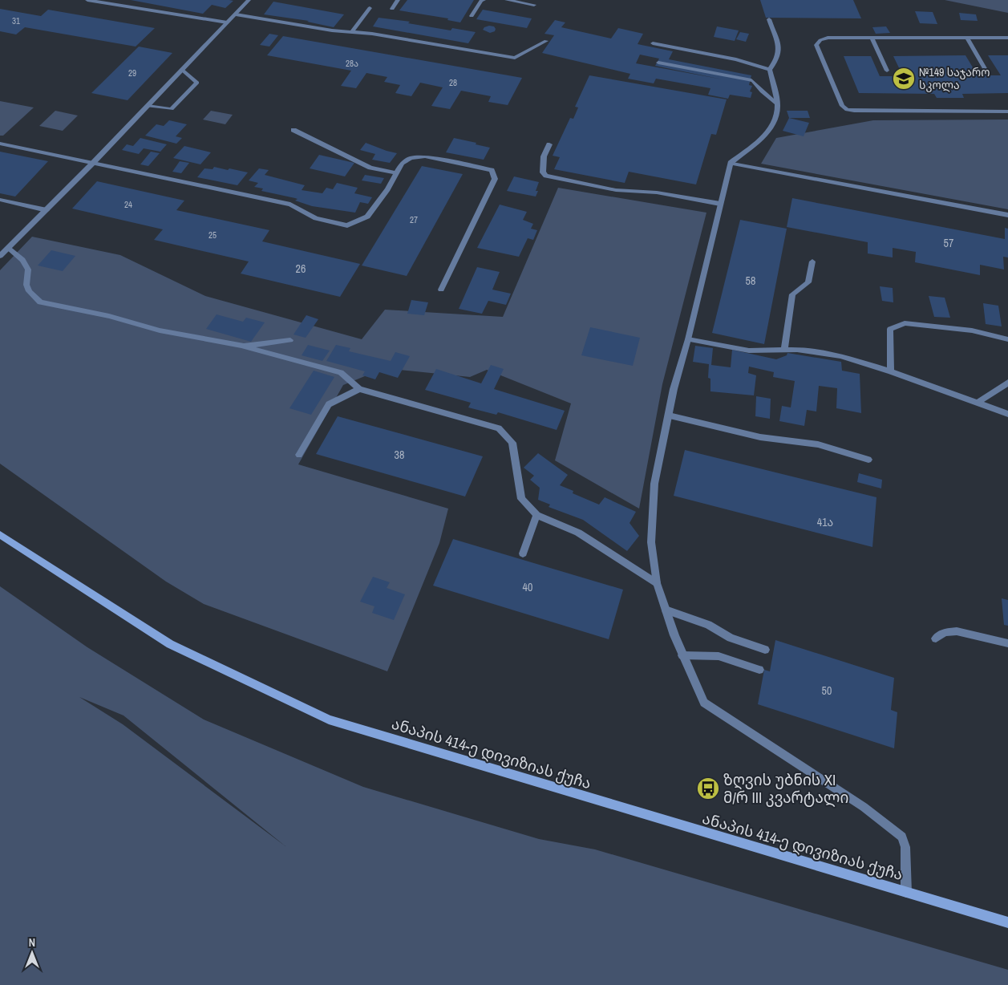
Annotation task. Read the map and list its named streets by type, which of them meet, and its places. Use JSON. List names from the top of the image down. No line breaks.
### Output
{"streets":{"main road":["ანაპის 414-ე დივიზიას ქუჩა"]},"places":{"school or university":["№149 საჯარო სკოლა"],"bus stop":["ზღვის უბნის XI მ/რ III კვარტალი"]},"house_numbers":["31","28ა","29","28","24","27","25","57","26","58","38","41ა","40","50"],"north":"top"}
